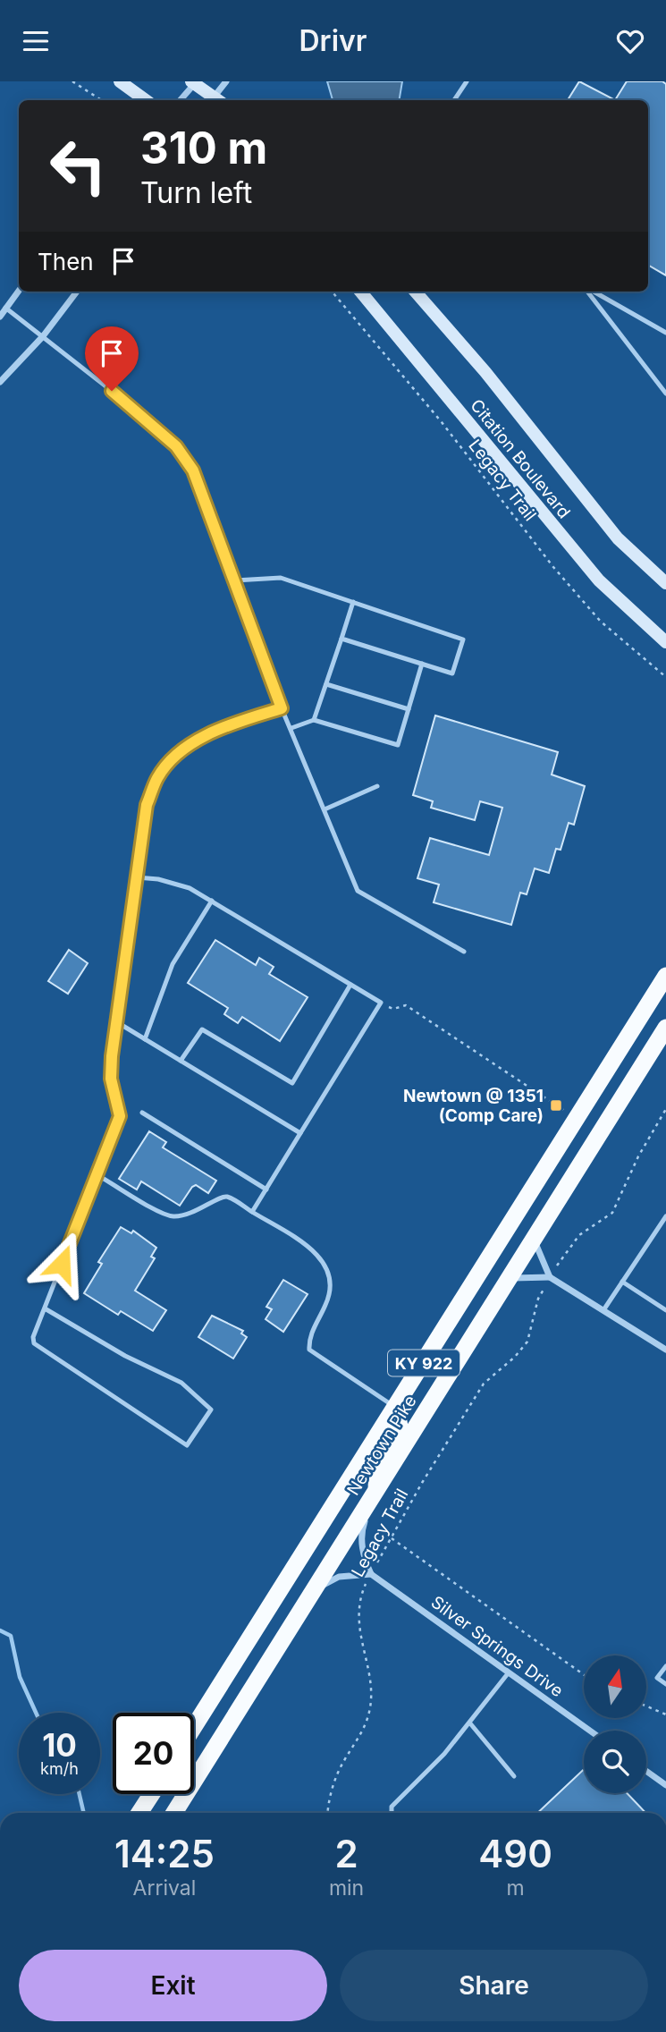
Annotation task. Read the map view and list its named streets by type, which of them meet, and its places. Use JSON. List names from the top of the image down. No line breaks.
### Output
{"streets":{"highway":["KY 922","Newtown Pike"],"main road":["Citation Boulevard"],"street":["Silver Springs Drive"],"path":["Legacy Trail"]},"crossings":[["Legacy Trail","Silver Springs Drive"]],"places":{"transit":["Newtown @ 1351 (Comp Care)"]},"north":"top","page":{"header":"Drivr","turn":["310 m","Turn left"],"then":"Then","speed":"10 km/h","limit":"20","eta":["14:25","Arrival","2","min","490","m"],"buttons":["Exit","Share"]}}
